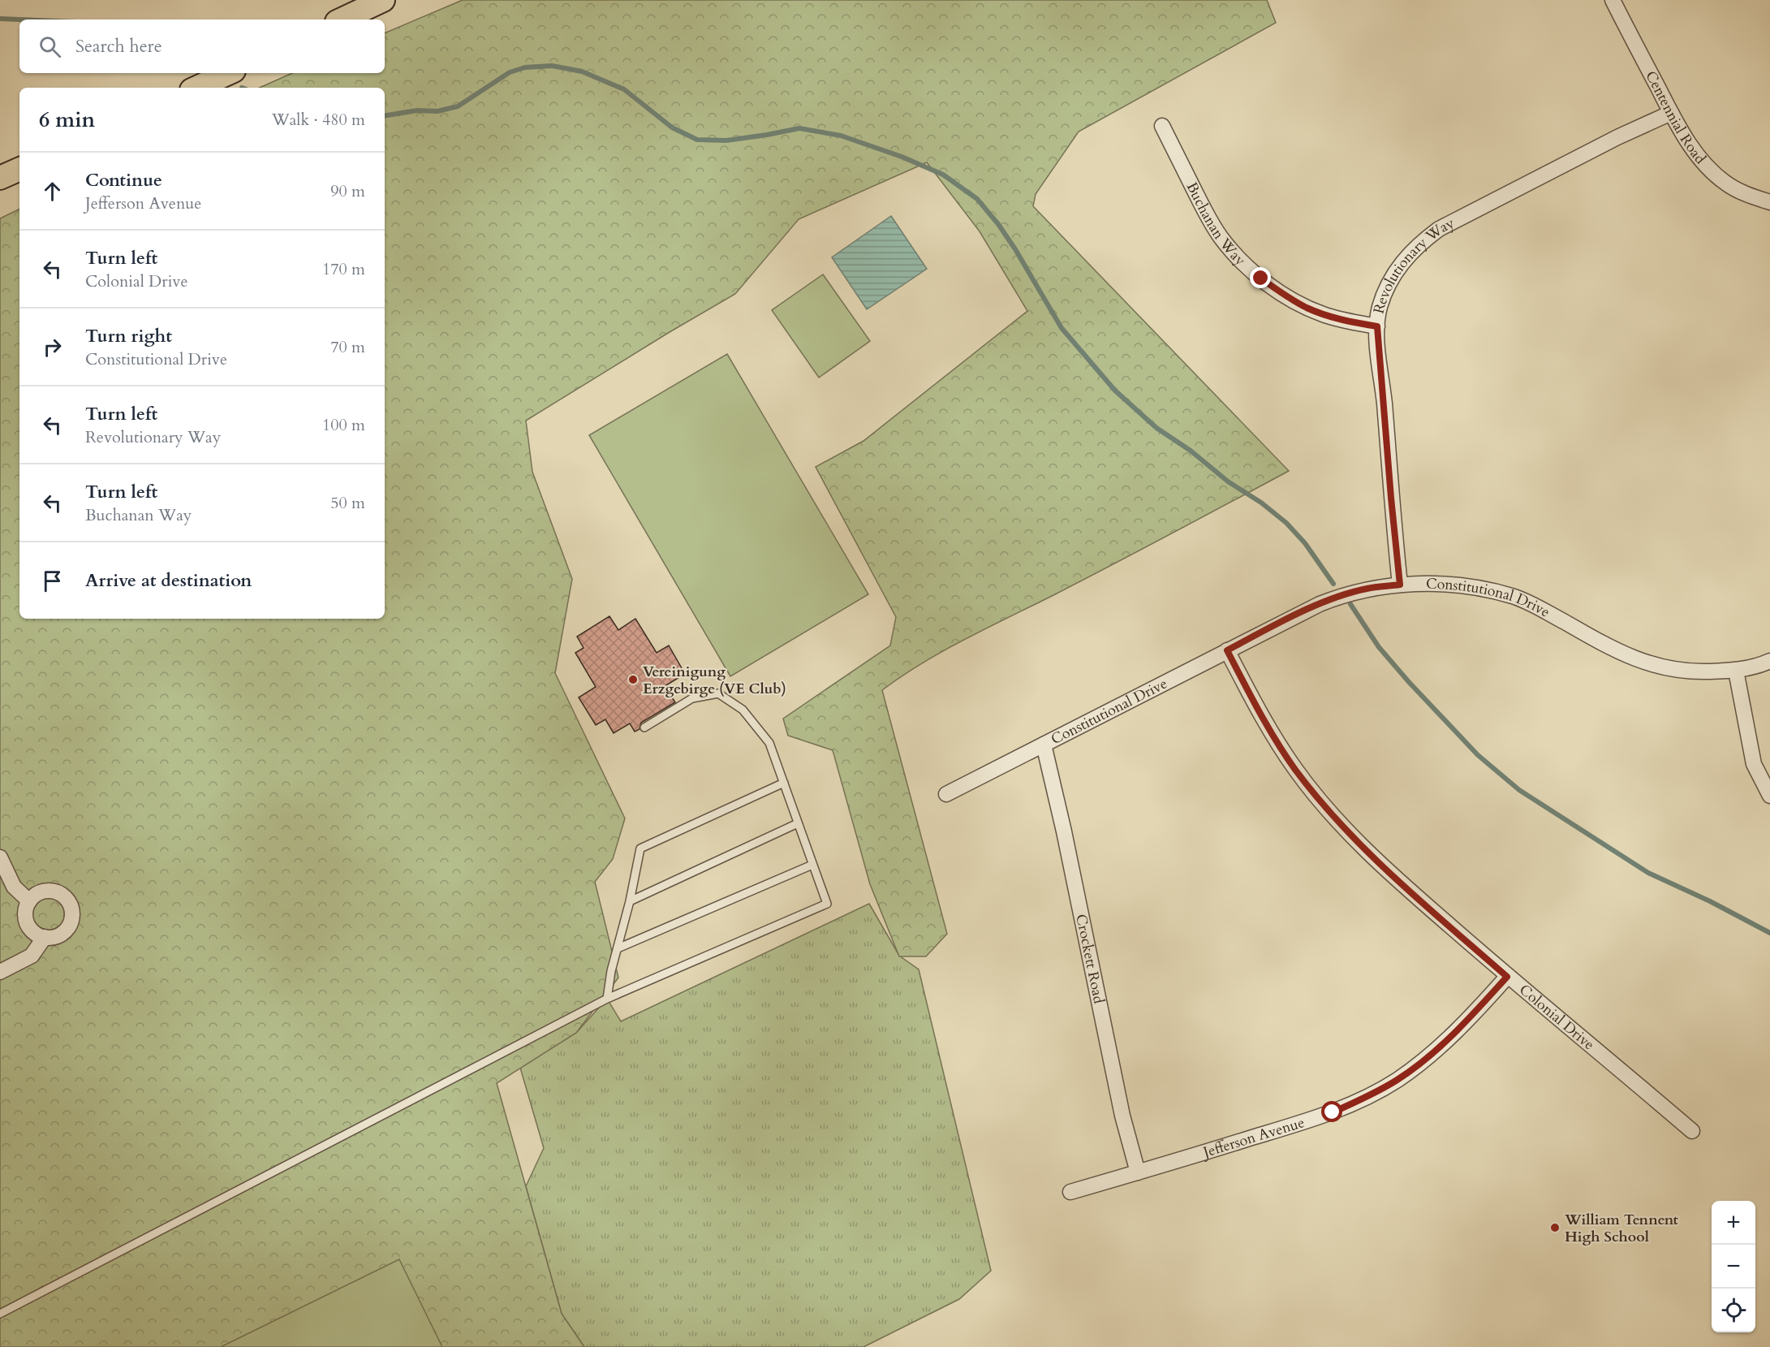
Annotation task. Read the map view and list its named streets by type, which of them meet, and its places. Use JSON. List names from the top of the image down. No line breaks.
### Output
{"streets":{"street":["Centennial Road","Buchanan Way","Revolutionary Way","Constitutional Drive","Crockett Road","Colonial Drive","Jefferson Avenue"]},"crossings":[["Centennial Road","Revolutionary Way"],["Buchanan Way","Revolutionary Way"],["Revolutionary Way","Constitutional Drive"],["Constitutional Drive","Crockett Road"],["Constitutional Drive","Colonial Drive"],["Crockett Road","Jefferson Avenue"],["Colonial Drive","Jefferson Avenue"]],"places":["Vereinigung Erzgebirge (VE Club)","William Tennent High School"],"page":{"search":"Search here","heading":["6 min","Walk · 480 m"],"list":[["Continue","Jefferson Avenue","90 m"],["Turn left","Colonial Drive","170 m"],["Turn right","Constitutional Drive","70 m"],["Turn left","Revolutionary Way","100 m"],["Turn left","Buchanan Way","50 m"],"Arrive at destination"],"map_buttons":["+","−"]}}
